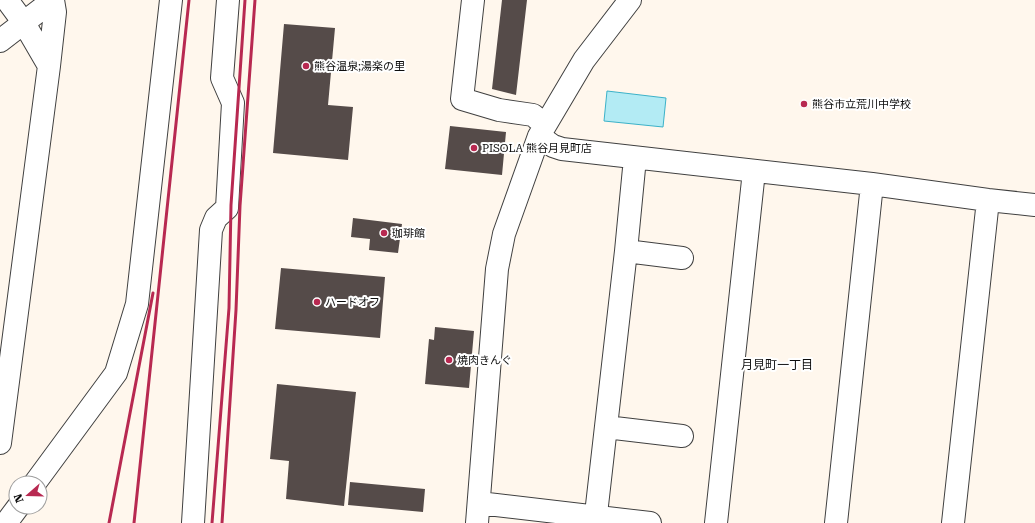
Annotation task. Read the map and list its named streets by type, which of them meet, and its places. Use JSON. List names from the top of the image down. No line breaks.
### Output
{"districts":["月見町一丁目"],"places":["熊谷温泉;湯楽の里","熊谷市立荒川中学校","PISOLA 熊谷月見町店","珈琲館","ハードオフ","焼肉きんぐ"],"north":"left"}
